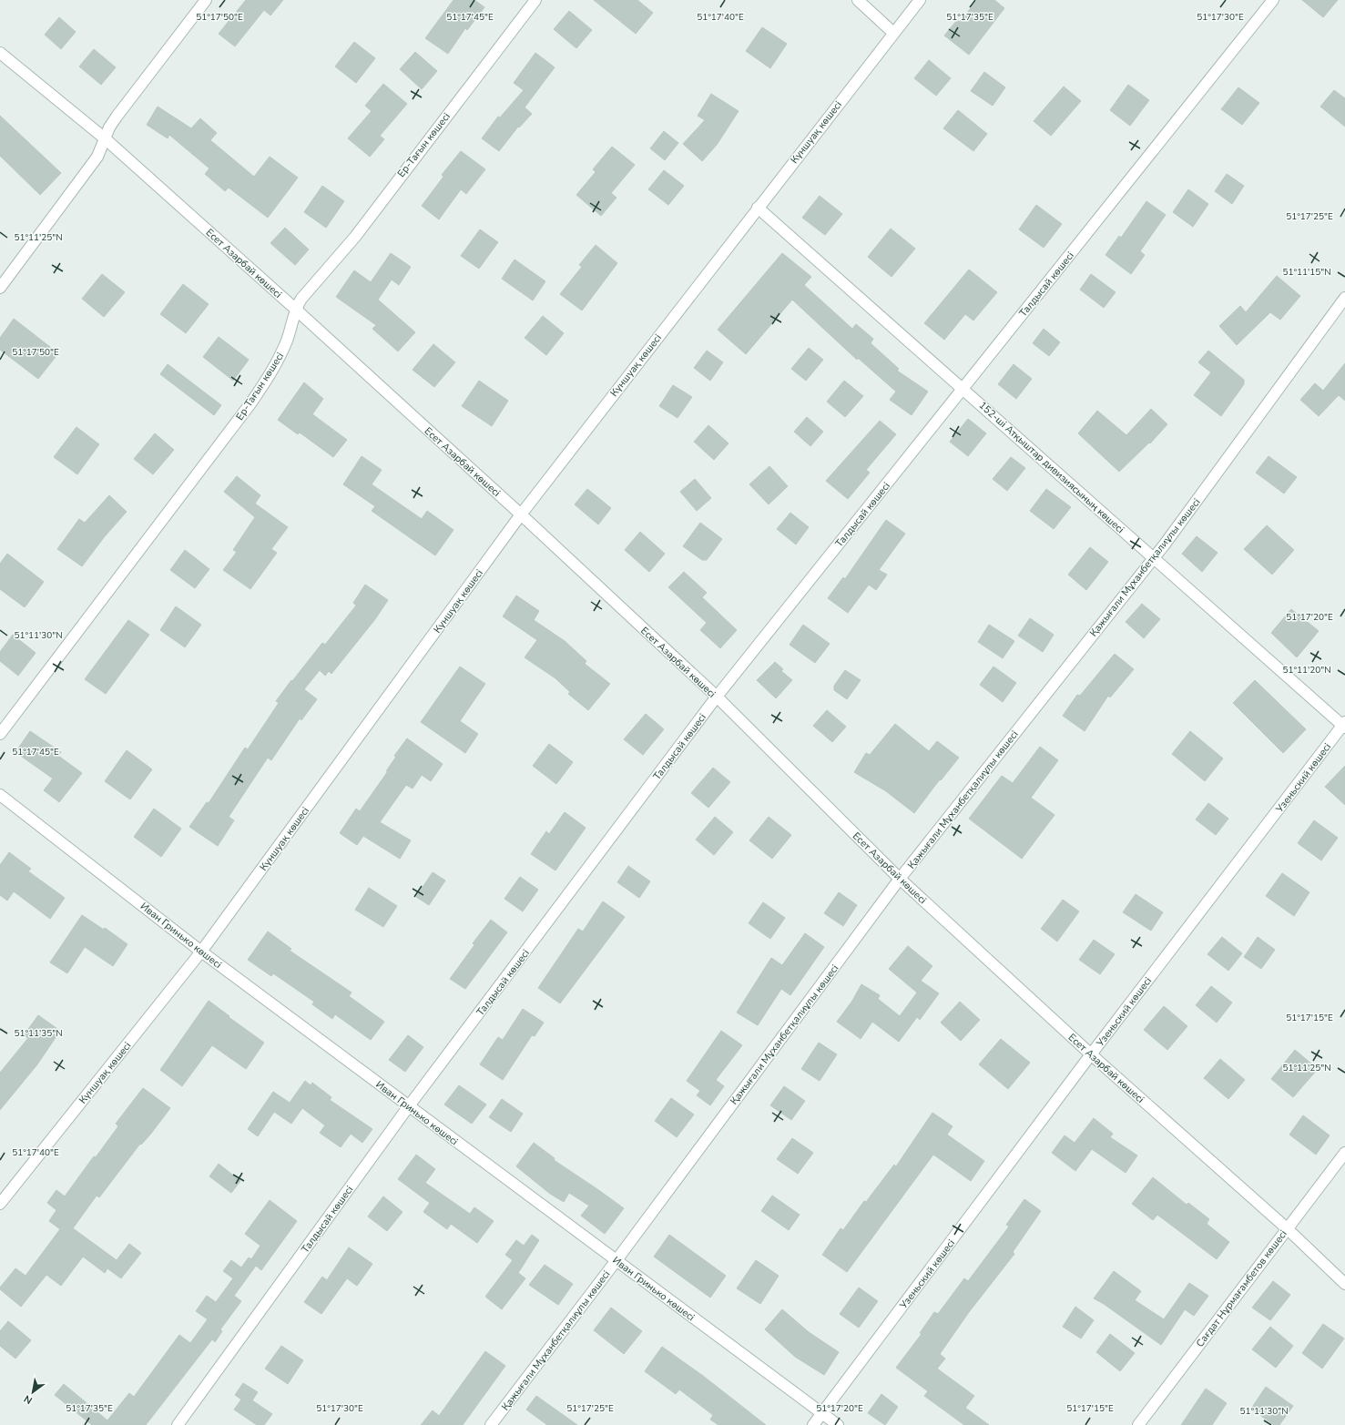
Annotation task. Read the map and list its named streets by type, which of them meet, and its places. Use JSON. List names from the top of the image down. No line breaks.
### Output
{"streets":{"street":["Күншуақ көшесі","Ер-Тағын көшесі","Есет Азарбай көшесі","Талдысай көшесі","152-ші Атқыштар дивизиясының көшесі","Қажығали Мұханбетқалиұлы көшесі","Узеньский көшесі","Иван Гринько көшесі","Сағдат Нұрмағамбетов көшесі"]},"crossings":[["Күншуақ көшесі","Есет Азарбай көшесі"],["Күншуақ көшесі","152-ші Атқыштар дивизиясының көшесі"],["Күншуақ көшесі","Иван Гринько көшесі"],["Ер-Тағын көшесі","Есет Азарбай көшесі"],["Есет Азарбай көшесі","Талдысай көшесі"],["Есет Азарбай көшесі","Қажығали Мұханбетқалиұлы көшесі"],["Есет Азарбай көшесі","Узеньский көшесі"],["Есет Азарбай көшесі","Сағдат Нұрмағамбетов көшесі"],["Талдысай көшесі","152-ші Атқыштар дивизиясының көшесі"],["Талдысай көшесі","Иван Гринько көшесі"],["152-ші Атқыштар дивизиясының көшесі","Қажығали Мұханбетқалиұлы көшесі"],["152-ші Атқыштар дивизиясының көшесі","Узеньский көшесі"],["Қажығали Мұханбетқалиұлы көшесі","Иван Гринько көшесі"],["Узеньский көшесі","Иван Гринько көшесі"]],"north":"bottom left","coordinates":["51°17'50\"E","51°17'45\"E","51°17'40\"E","51°17'35\"E","51°17'30\"E","51°17'25\"E","51°11'25\"N","51°11'15\"N","51°17'20\"E","51°11'30\"N","51°11'20\"N","51°17'15\"E","51°11'35\"N"]}
